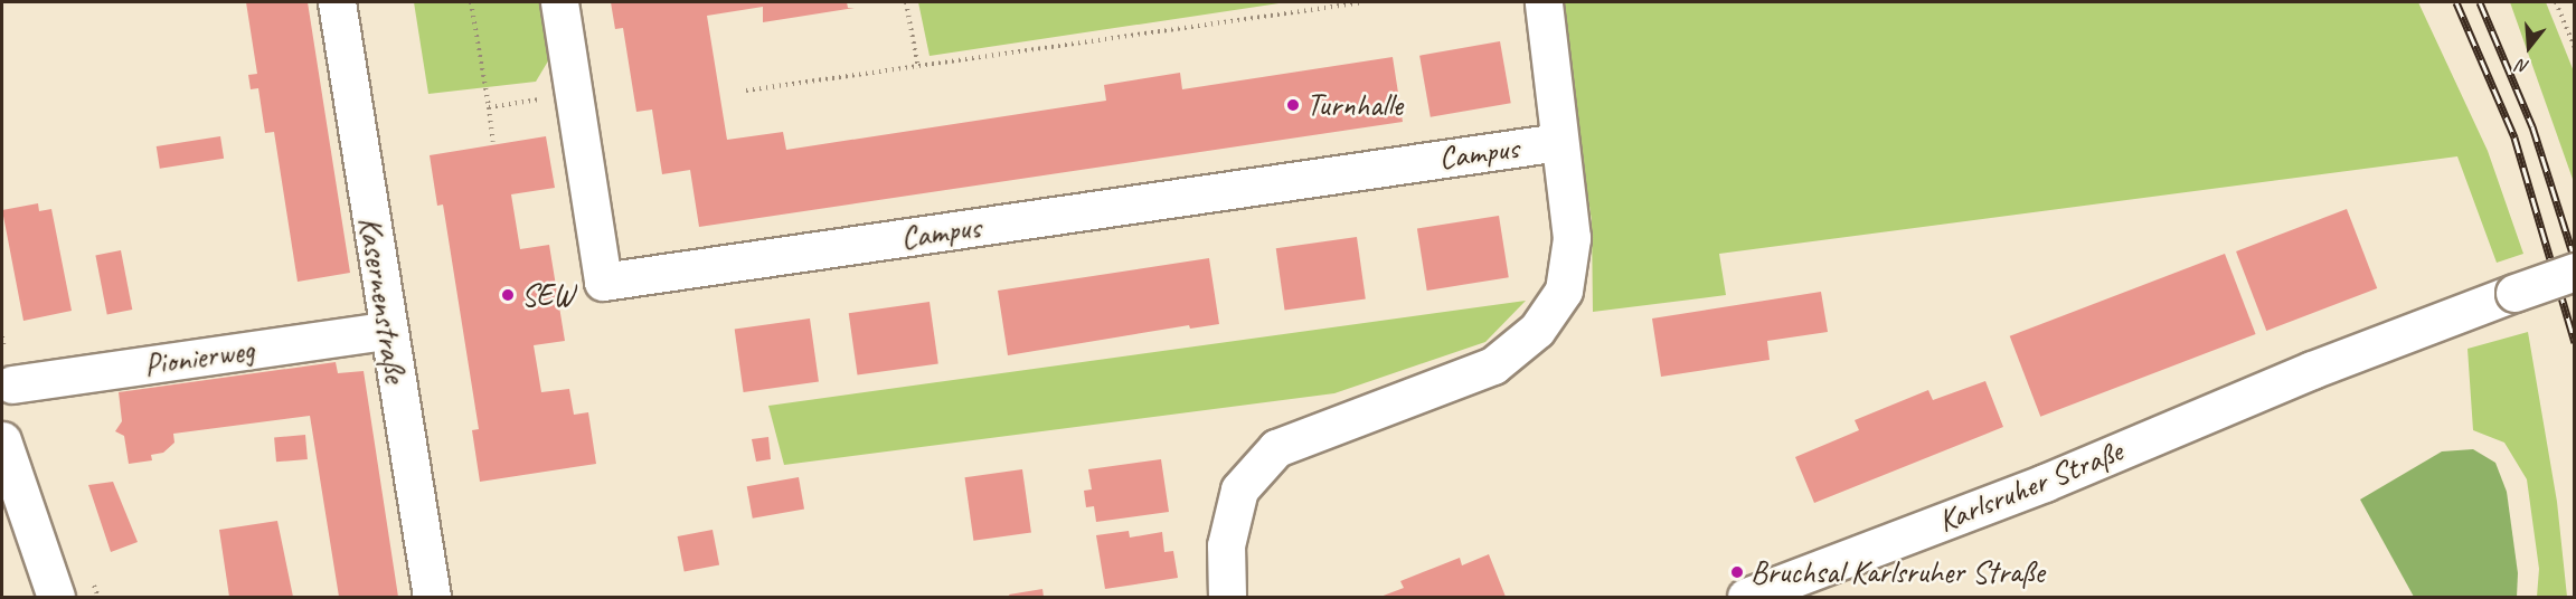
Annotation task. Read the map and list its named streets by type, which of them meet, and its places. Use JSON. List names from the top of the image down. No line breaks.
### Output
{"streets":{"street":["Campus","Kasernenstraße","Pionierweg","Karlsruher Straße"]},"crossings":[["Kasernenstraße","Pionierweg"]],"places":["Turnhalle","SEW","Bruchsal Karlsruher Straße"],"north":"bottom"}
